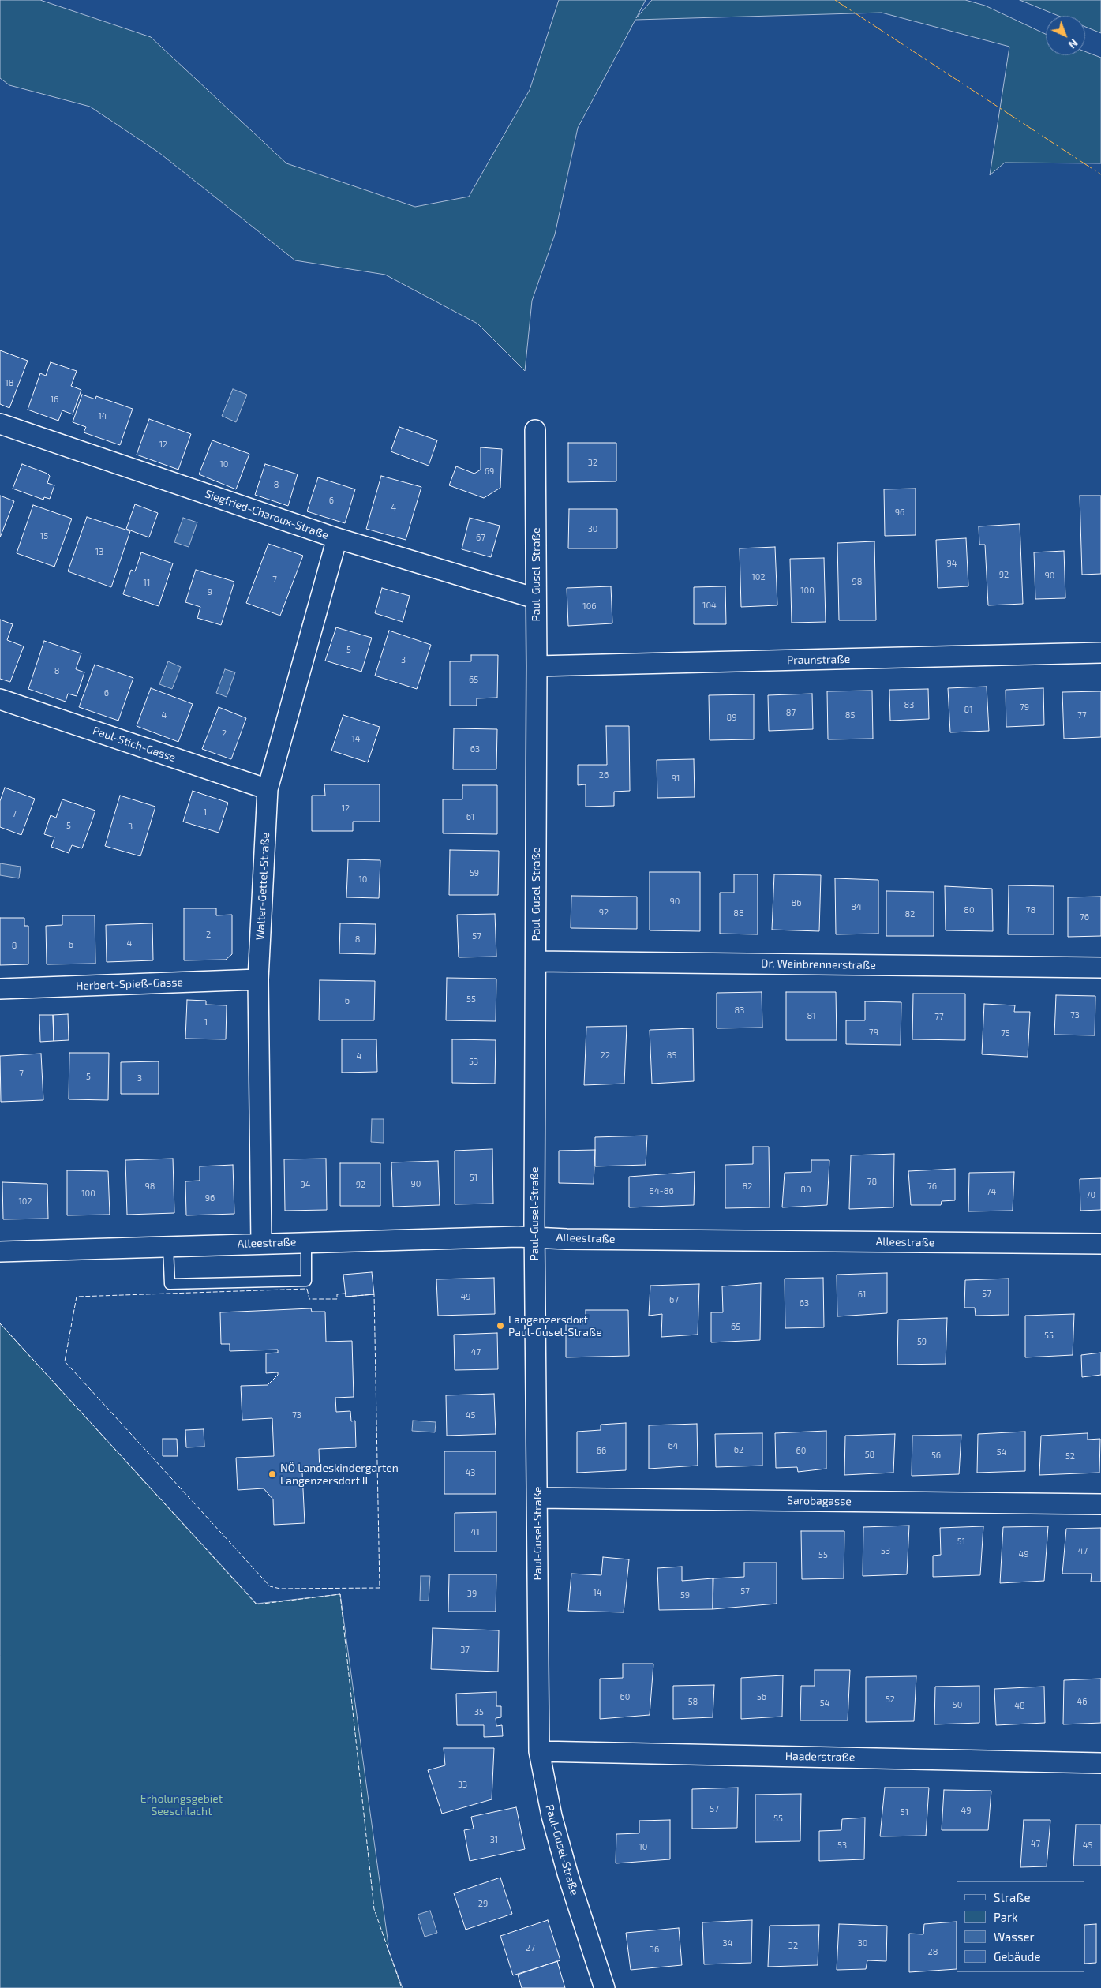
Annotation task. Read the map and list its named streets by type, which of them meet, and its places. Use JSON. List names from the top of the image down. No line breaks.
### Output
{"streets":{"street":["Siegfried-Charoux-Straße","Paul-Gusel-Straße","Praunstraße","Paul-Stich-Gasse","Walter-Gettel-Straße","Dr. Weinbrennerstraße","Herbert-Spieß-Gasse","Alleestraße","Sarobagasse","Haaderstraße"]},"crossings":[["Siegfried-Charoux-Straße","Paul-Gusel-Straße"],["Siegfried-Charoux-Straße","Walter-Gettel-Straße"],["Paul-Gusel-Straße","Praunstraße"],["Paul-Gusel-Straße","Dr. Weinbrennerstraße"],["Paul-Gusel-Straße","Alleestraße"],["Paul-Gusel-Straße","Sarobagasse"],["Paul-Gusel-Straße","Haaderstraße"],["Paul-Stich-Gasse","Walter-Gettel-Straße"],["Walter-Gettel-Straße","Herbert-Spieß-Gasse"],["Walter-Gettel-Straße","Alleestraße"]],"parks":["Erholungsgebiet Seeschlacht"],"places":["Langenzersdorf Paul-Gusel-Straße","NÖ Landeskindergarten Langenzersdorf II"],"house_numbers":["18","16","14","12","32","10","69","8","6","4","96","30","15","67","13","94","92","90","102","7","98","11","100","9","104","106","5","3","8","65","6","83","79","81","87","4","85","77","89","2","14","63","26","91","12","1","7","61","5","3","59","10","90","86","84","80","78","92","88","82","76","2","57","8","4","6","8","55","6","83","73","81","77","1","79","75","22","85","4","53","7","5","3","51","78","90","94","92","98","82","76","80","84-86","74","100","70","96","102","57","61","49","67","63","65","55","59","47","73","45","64","62","66","60","54","58","56","52","43","41","51","53","47","49","55","57","14","39","59","37","60","56","52","58","46","54","50","48","35","33","57","49","51","55","31","47","53","45","10","29","34","30","32","27","36","28"],"legend":["Straße","Park","Wasser","Gebäude"],"north":"bottom right"}
